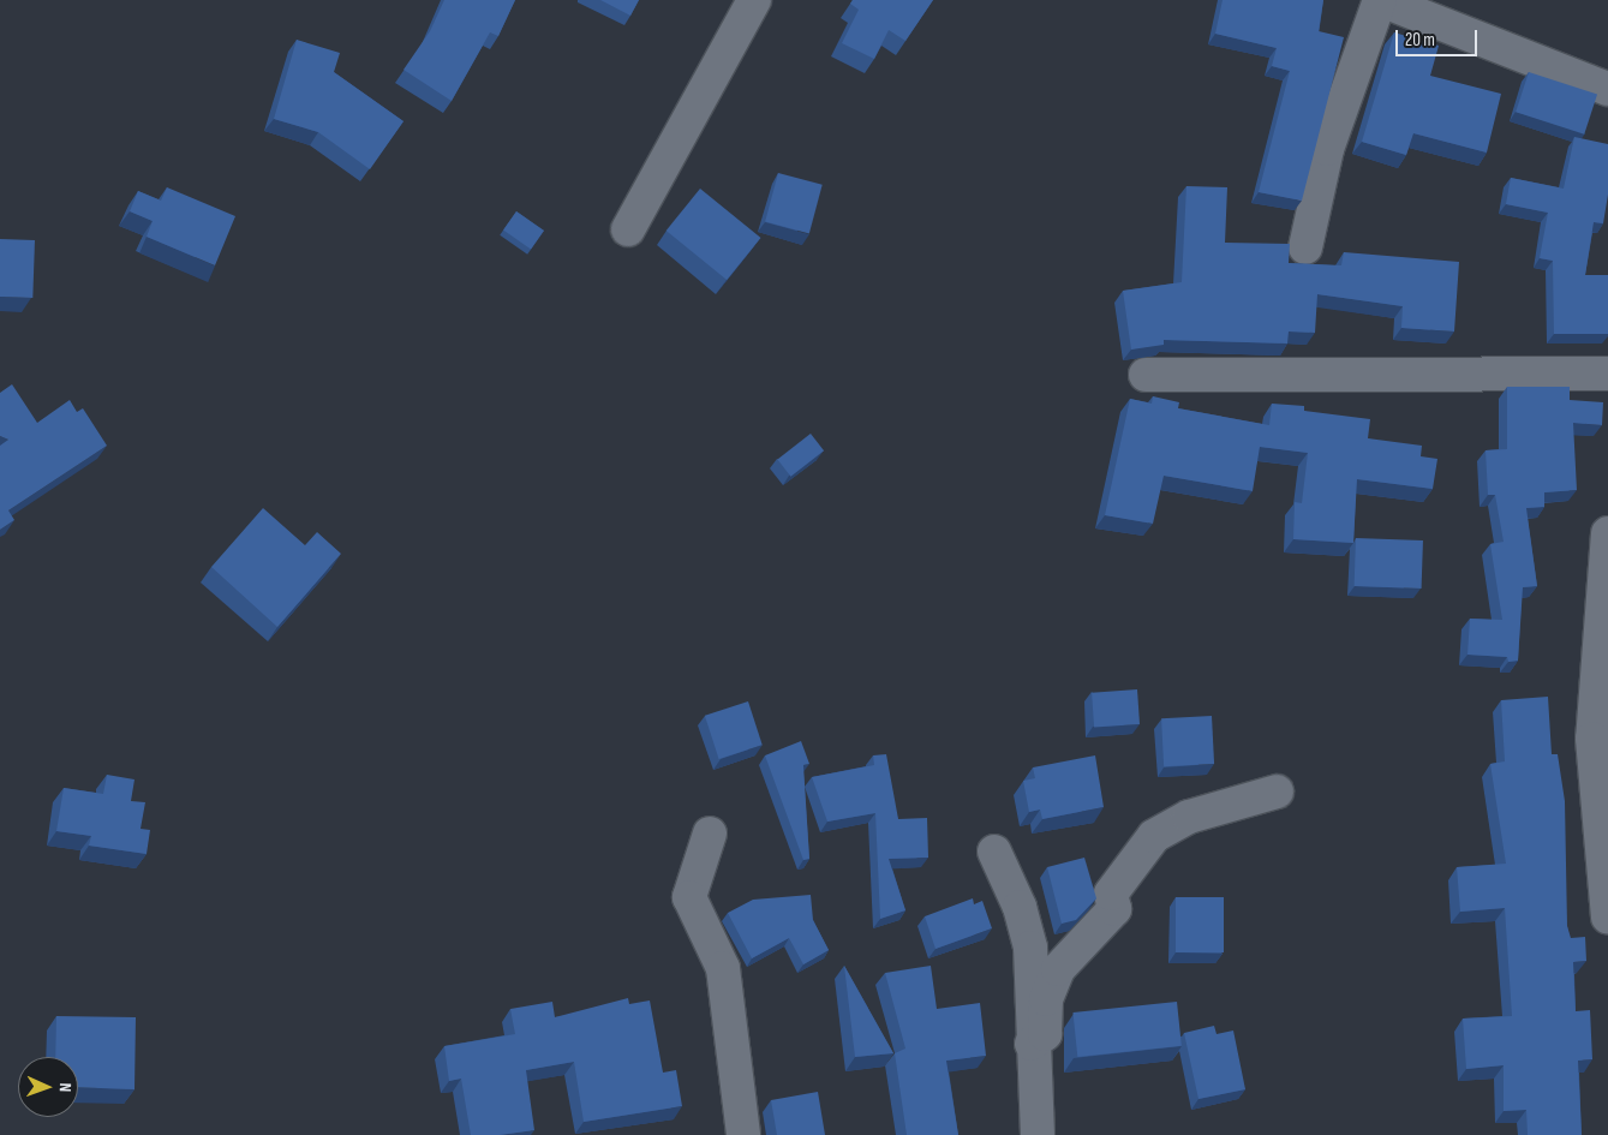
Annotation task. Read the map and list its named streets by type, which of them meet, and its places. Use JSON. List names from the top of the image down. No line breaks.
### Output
{"scale_bar":"20 m","north":"right"}
